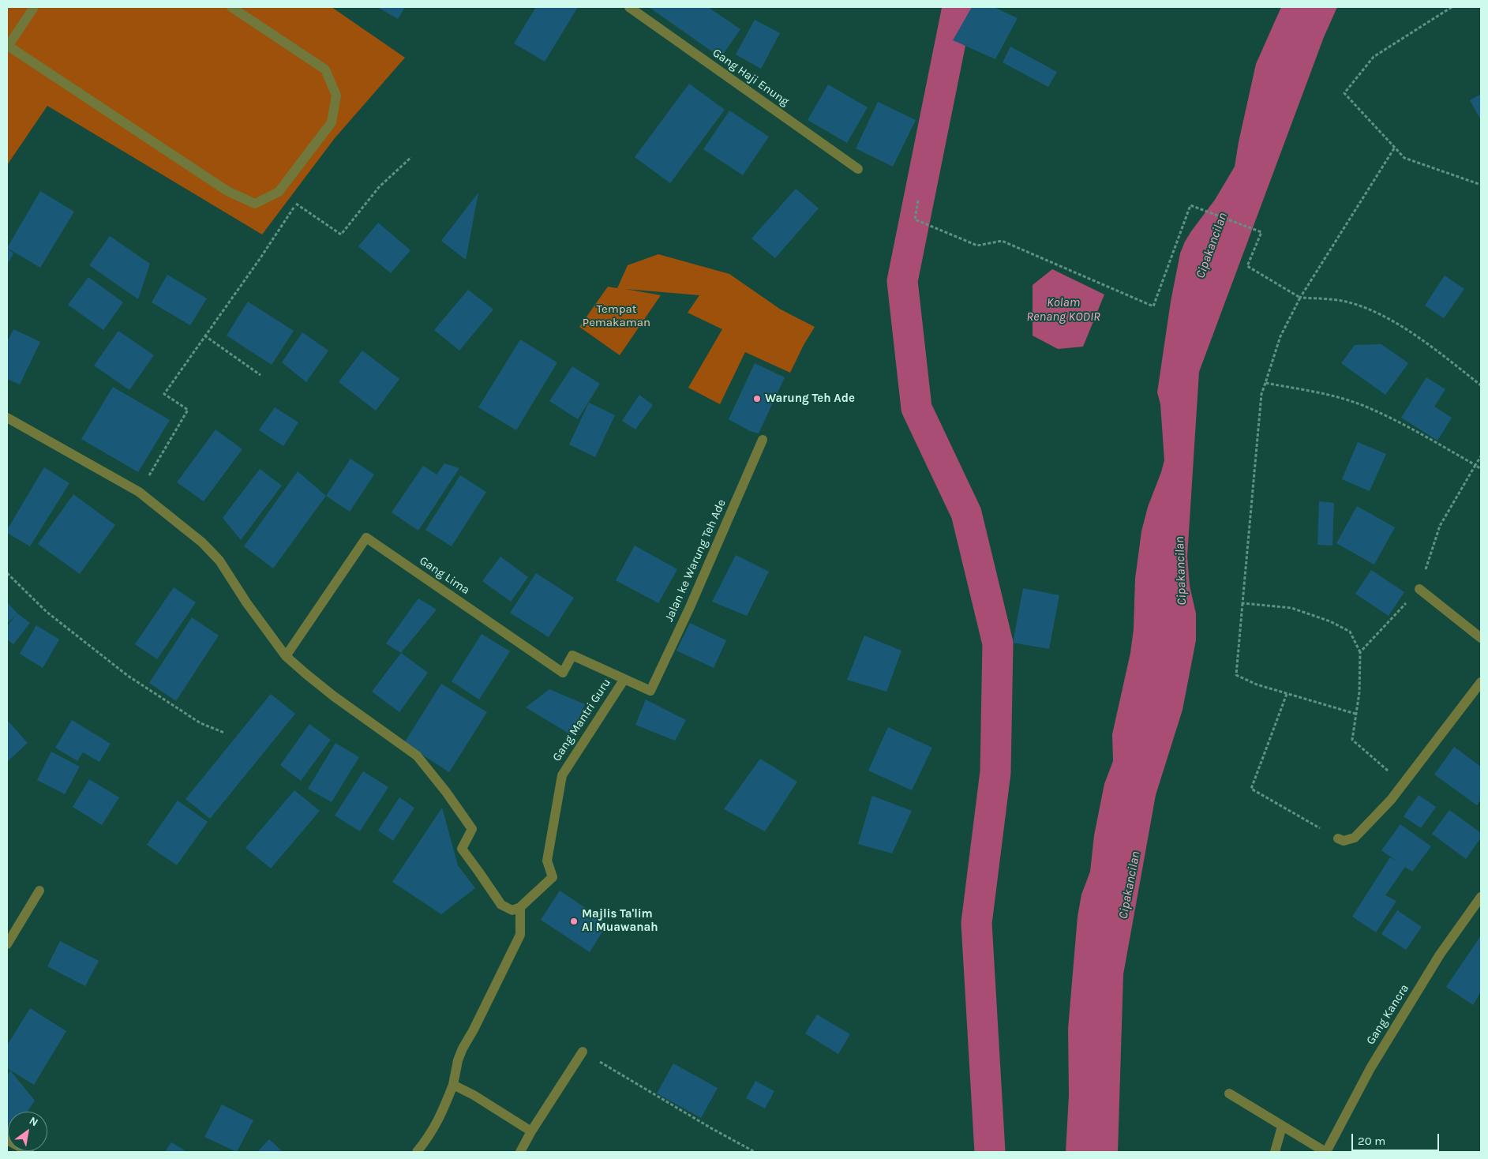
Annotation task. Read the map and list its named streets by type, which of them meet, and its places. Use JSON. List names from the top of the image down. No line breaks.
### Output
{"streets":{"street":["Gang Haji Enung","Jalan ke Warung Teh Ade","Gang Lima","Gang Mantri Guru","Gang Kancra"]},"crossings":[["Jalan ke Warung Teh Ade","Gang Mantri Guru"],["Gang Lima","Gang Mantri Guru"]],"water":["Cipakancilan","Kolam Renang KODIR"],"parks":["Tempat Pemakaman"],"places":["Warung Teh Ade","Majlis Ta'lim Al Muawanah"],"scale_bar":"20 m","north":"top right"}
